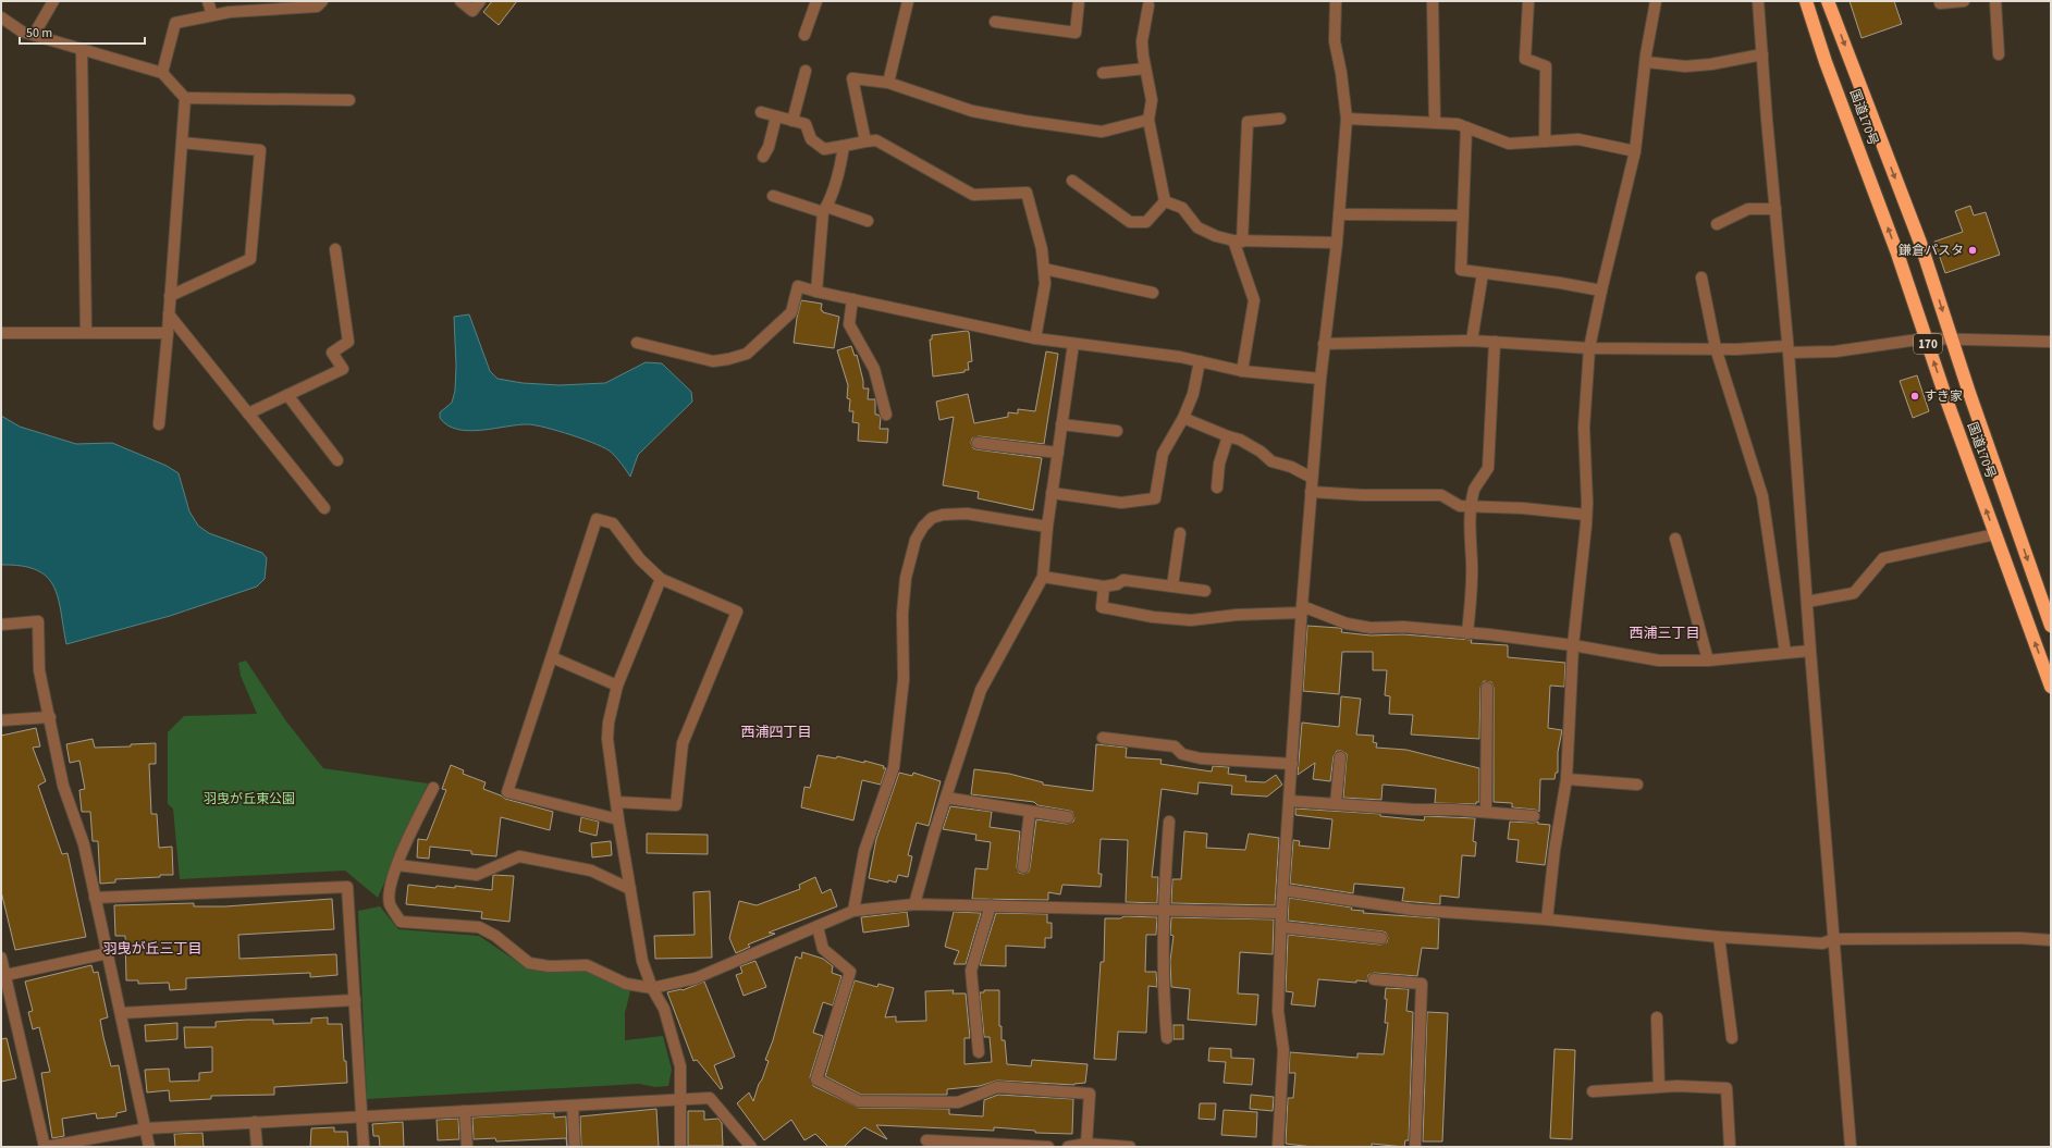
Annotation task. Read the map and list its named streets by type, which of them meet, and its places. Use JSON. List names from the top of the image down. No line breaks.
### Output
{"streets":{"highway":["国道170号","170"]},"districts":["西浦三丁目","西浦四丁目","羽曳が丘三丁目"],"parks":["羽曳が丘東公園"],"places":["鎌倉パスタ","すき家"],"scale_bar":"50 m"}
